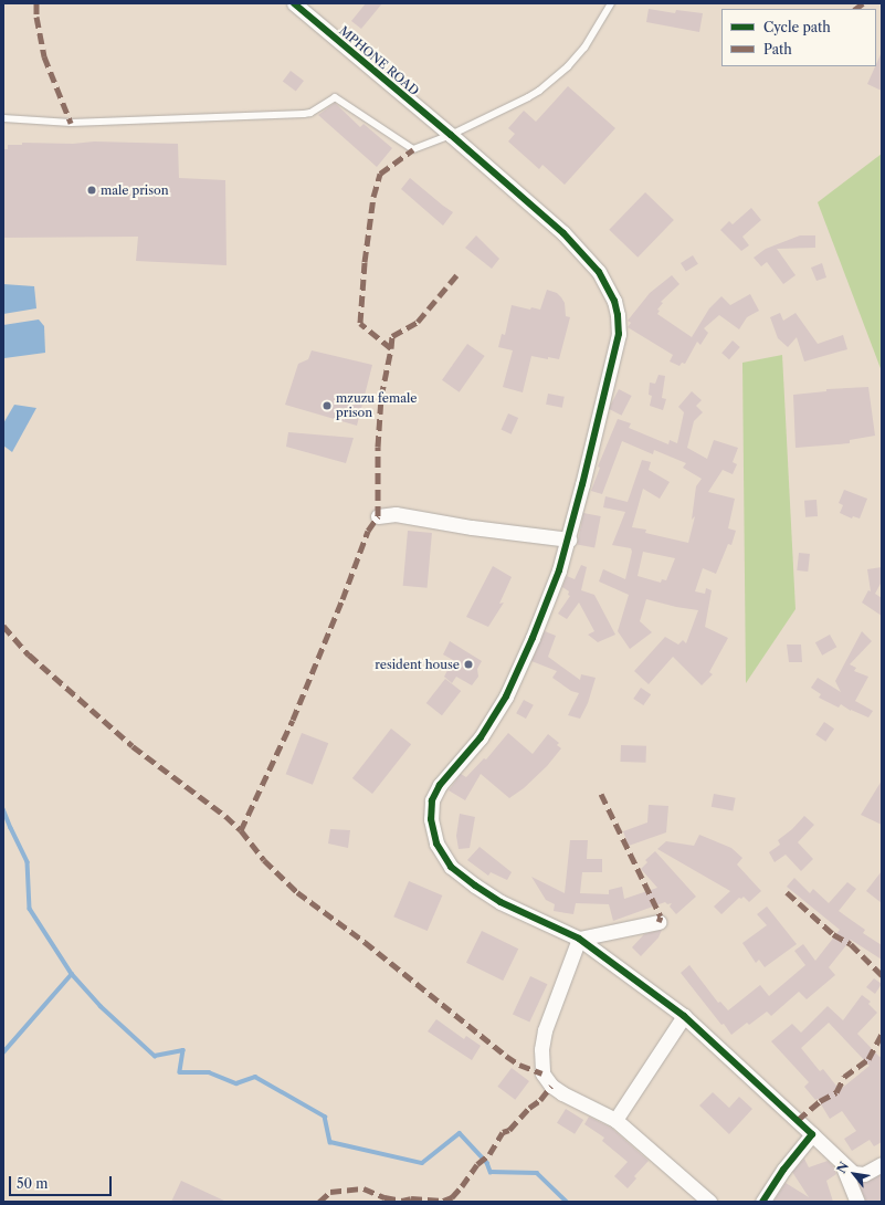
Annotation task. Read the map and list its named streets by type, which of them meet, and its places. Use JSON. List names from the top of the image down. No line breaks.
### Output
{"streets":{"street":["MPHONE ROAD"]},"places":["male prison","mzuzu female prison","resident house"],"legend":["Cycle path","Path"],"scale_bar":"50 m","north":"top left"}
